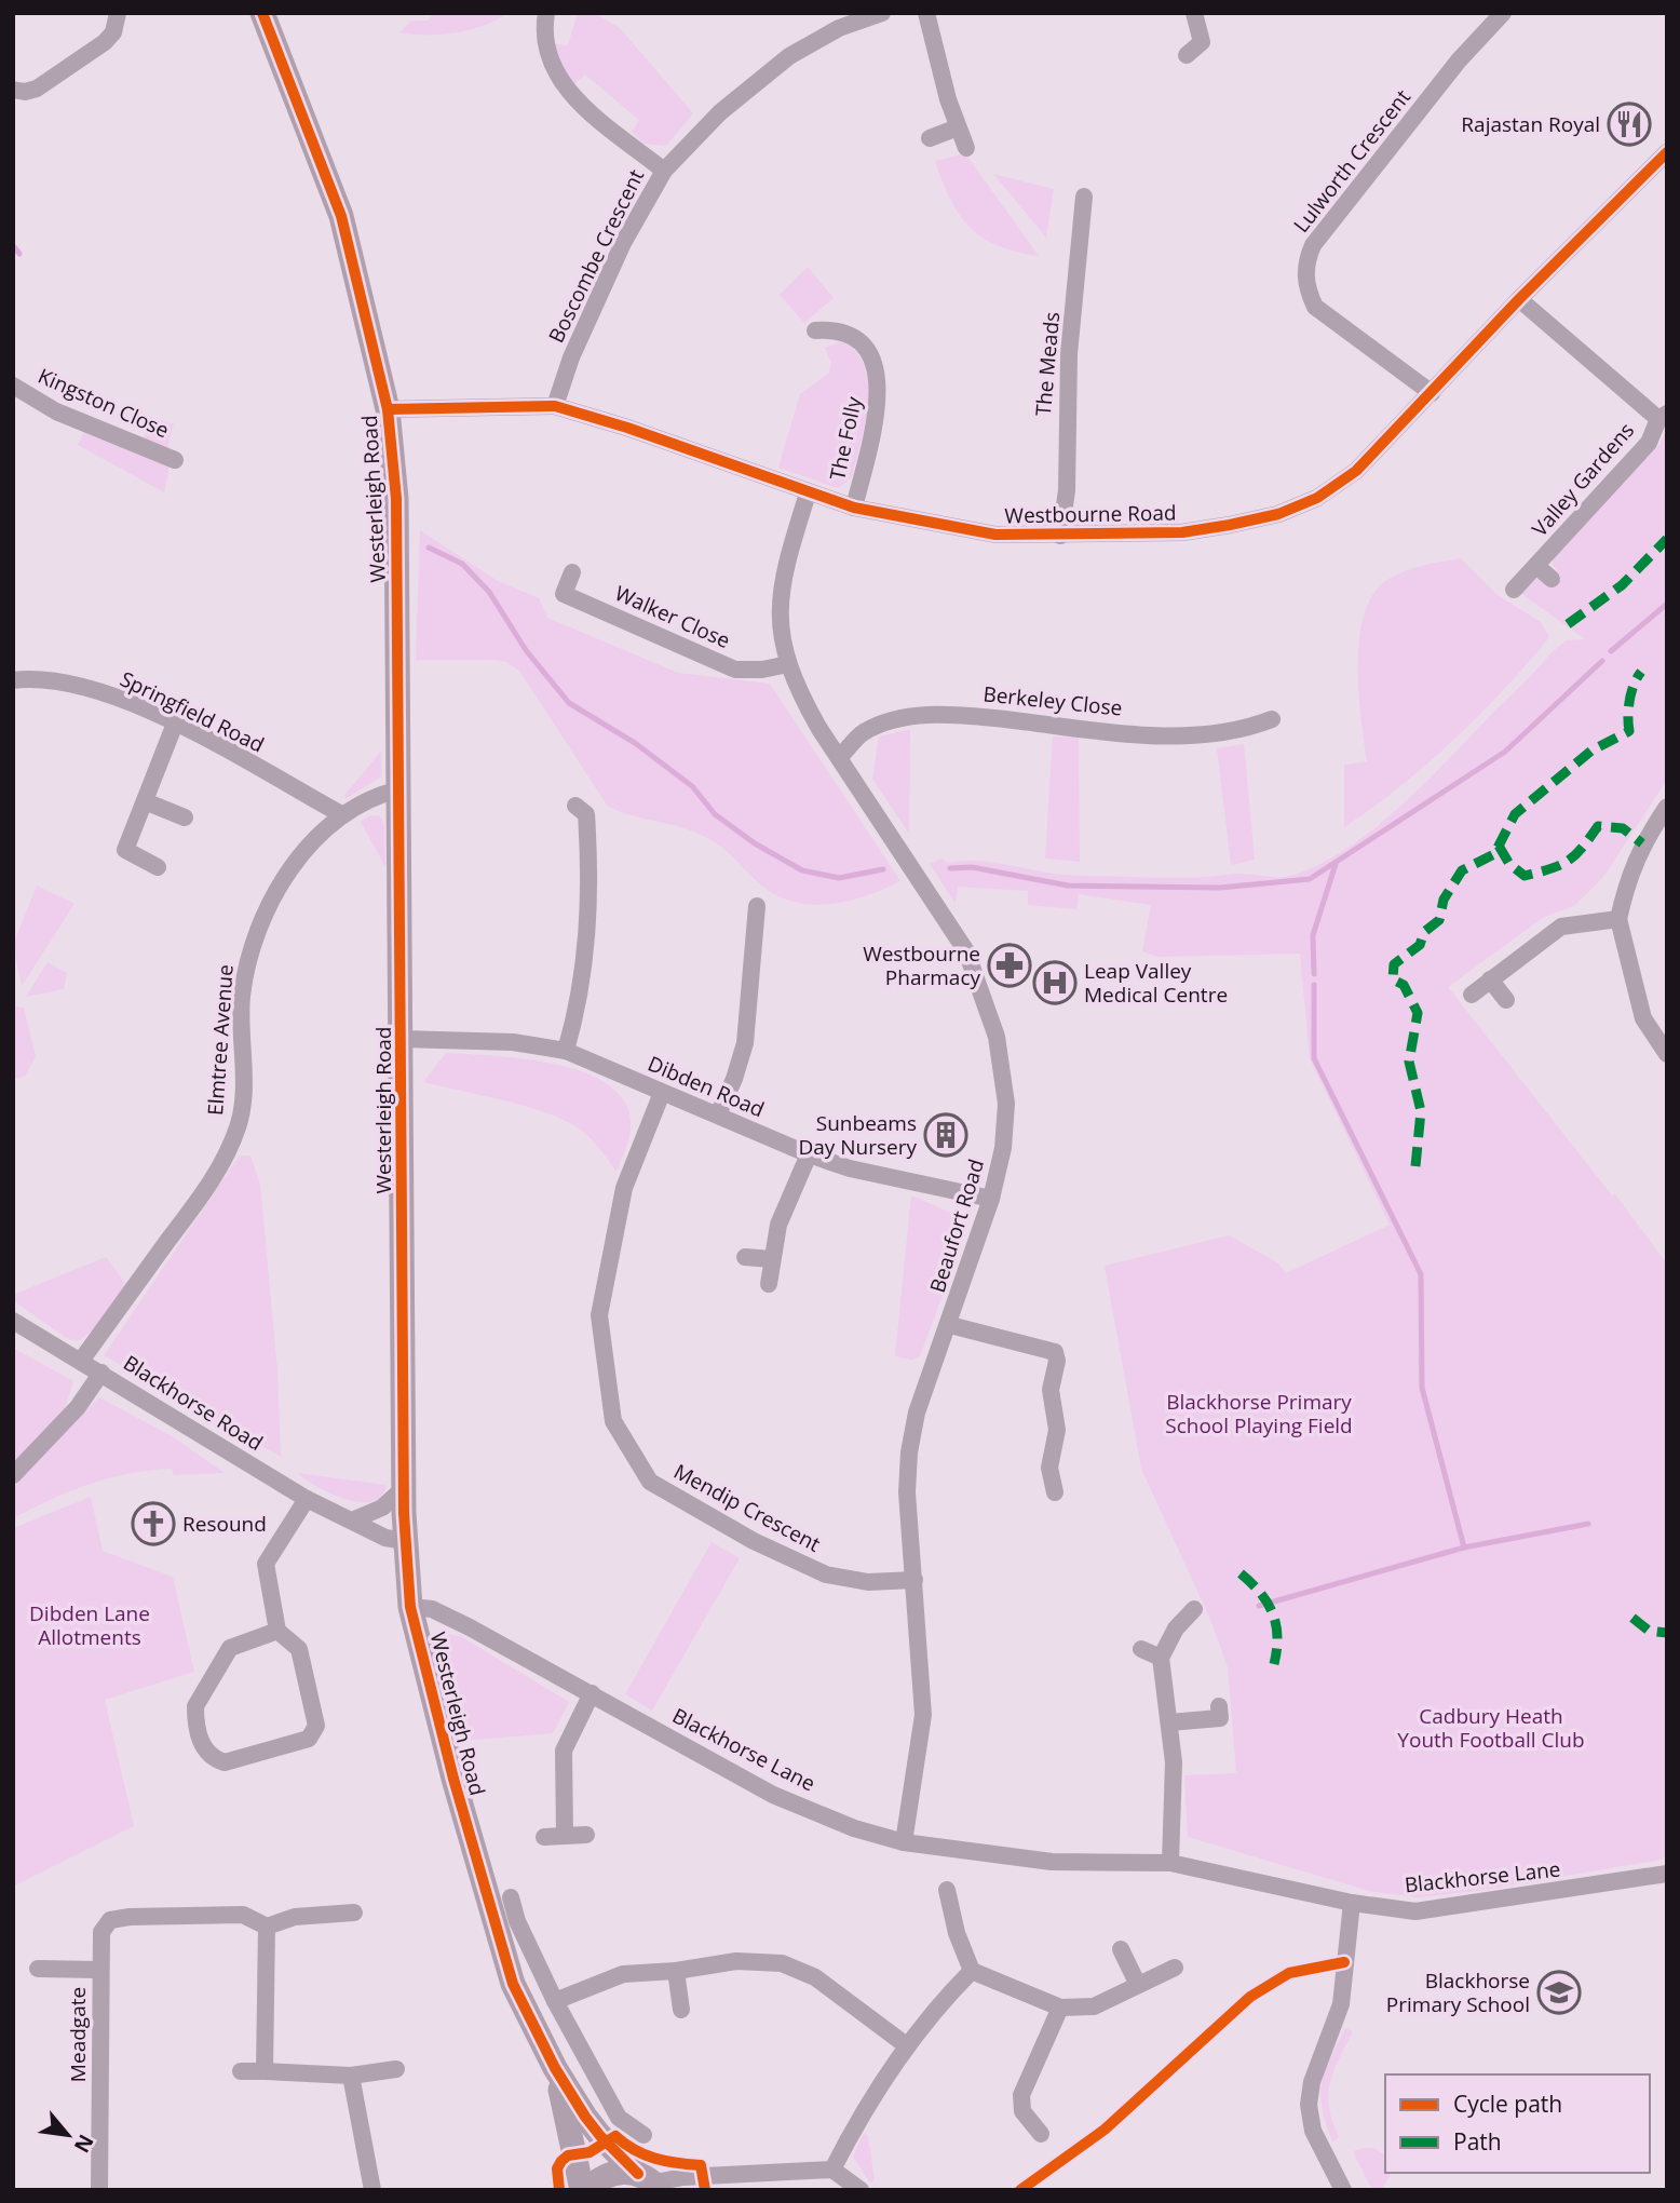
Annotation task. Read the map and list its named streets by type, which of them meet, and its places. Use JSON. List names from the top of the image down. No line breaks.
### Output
{"streets":{"street":["Lulworth Crescent","Boscombe Crescent","The Meads","Kingston Close","The Folly","Valley Gardens","Westerleigh Road","Westbourne Road","Walker Close","Berkeley Close","Springfield Road","Elmtree Avenue","Dibden Road","Beaufort Road","Blackhorse Road","Mendip Crescent","Blackhorse Lane","Meadgate"]},"crossings":[["Lulworth Crescent","Westbourne Road"],["Boscombe Crescent","Westbourne Road"],["The Meads","Westbourne Road"],["The Folly","Westbourne Road"],["Valley Gardens","Westbourne Road"],["Westerleigh Road","Westbourne Road"],["Westerleigh Road","Elmtree Avenue"],["Westerleigh Road","Dibden Road"],["Westerleigh Road","Blackhorse Road"],["Westerleigh Road","Blackhorse Lane"],["Westbourne Road","Beaufort Road"],["Walker Close","Beaufort Road"],["Berkeley Close","Beaufort Road"],["Springfield Road","Elmtree Avenue"],["Elmtree Avenue","Blackhorse Road"],["Dibden Road","Beaufort Road"],["Dibden Road","Mendip Crescent"],["Beaufort Road","Mendip Crescent"],["Beaufort Road","Blackhorse Lane"]],"parks":["Blackhorse Primary School Playing Field","Dibden Lane Allotments","Cadbury Heath Youth Football Club"],"places":{"restaurant":["Rajastan Royal"],"pharmacy":["Westbourne Pharmacy"],"hospital":["Leap Valley Medical Centre"],"building":["Sunbeams Day Nursery"],"church":["Resound"],"school or university":["Blackhorse Primary School"]},"legend":["Cycle path","Path"],"north":"bottom right"}
